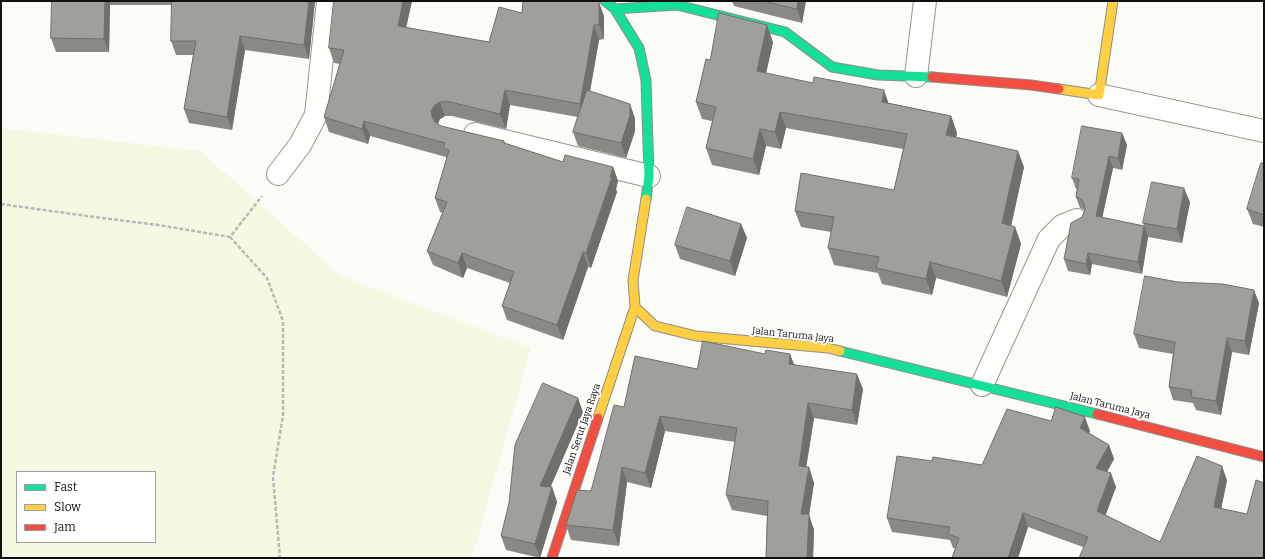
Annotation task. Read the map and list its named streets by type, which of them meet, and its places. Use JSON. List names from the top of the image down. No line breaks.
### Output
{"streets":{"main road":["Jalan Taruma Jaya","Jalan Serut Jaya Raya"]},"crossings":[["Jalan Taruma Jaya","Jalan Serut Jaya Raya"]],"legend":["Fast","Slow","Jam"]}
